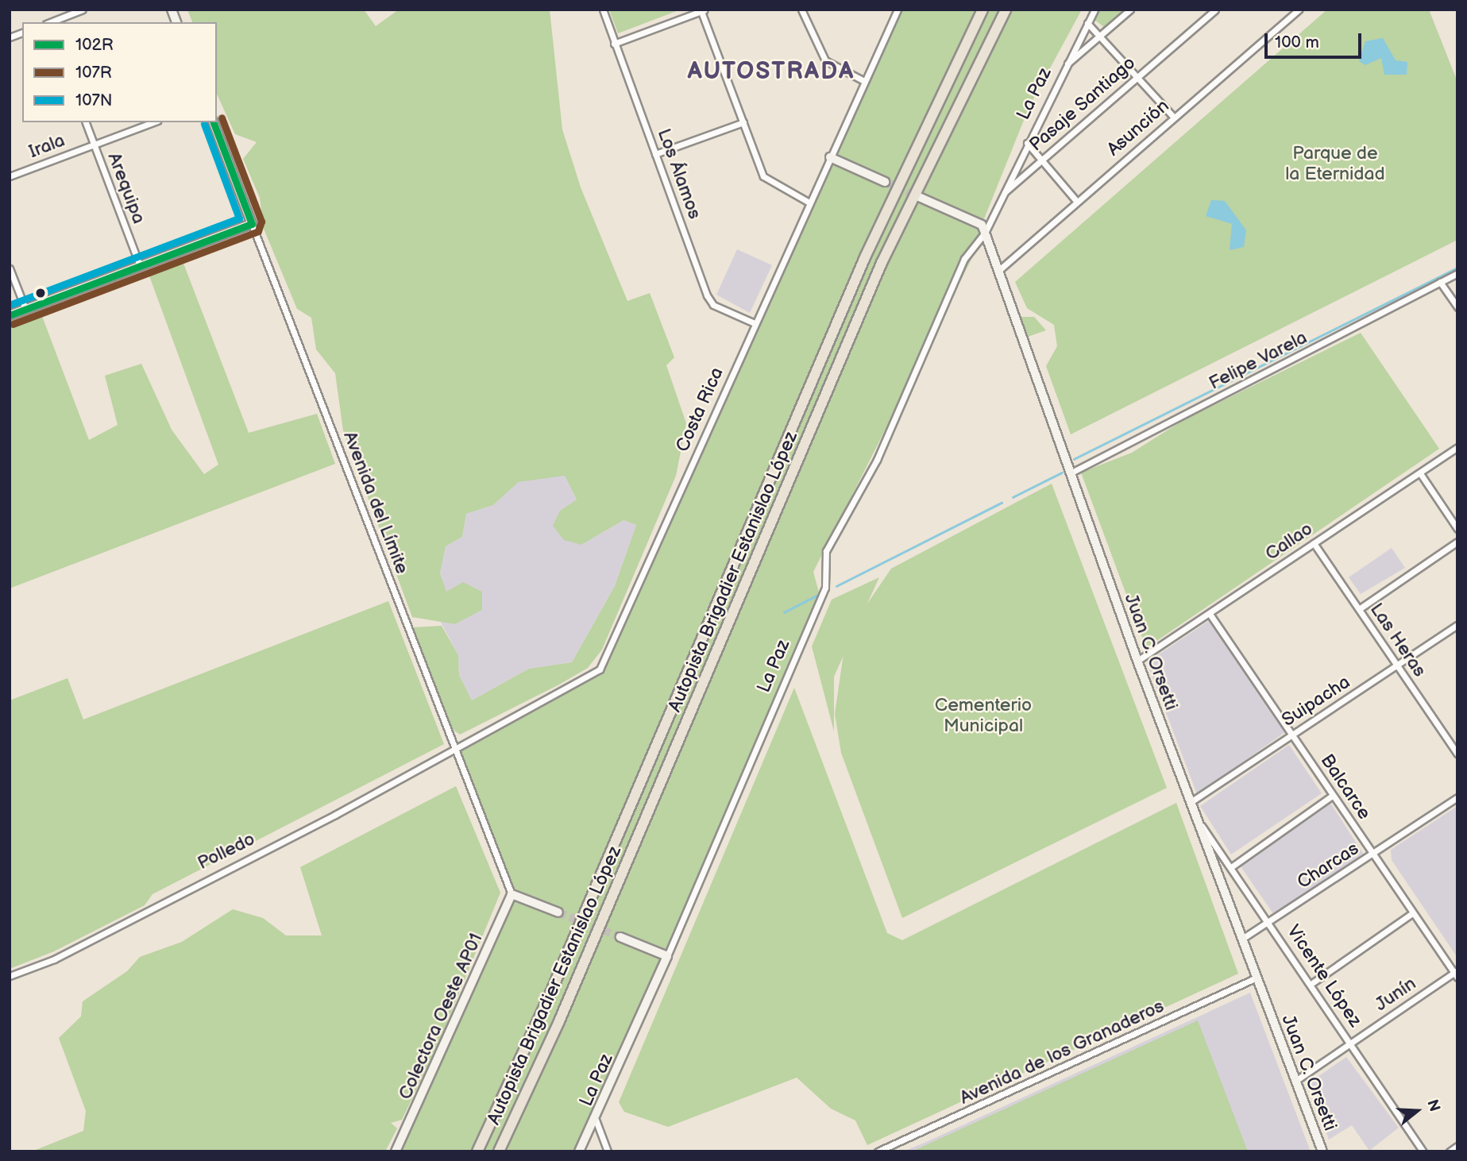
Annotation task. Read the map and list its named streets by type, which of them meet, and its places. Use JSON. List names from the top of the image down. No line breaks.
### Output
{"streets":{"highway":["Autopista Brigadier Estanislao López"],"street":["La Paz","Pasaje Santiago","Asunción","Irala","Los Álamos","Arequipa","Felipe Varela","Costa Rica","Avenida del Límite","Callao","Las Heras","Juan C. Orsetti","Suipacha","Balcarce","Polledo","Charcas","Vicente López","Junín","Colectora Oeste AP01","Avenida de los Granaderos"]},"crossings":[["La Paz","Pasaje Santiago"],["La Paz","Juan C. Orsetti"],["Pasaje Santiago","Juan C. Orsetti"],["Asunción","Juan C. Orsetti"],["Irala","Arequipa"],["Los Álamos","Costa Rica"],["Felipe Varela","Juan C. Orsetti"],["Costa Rica","Avenida del Límite"],["Costa Rica","Polledo"],["Avenida del Límite","Polledo"],["Avenida del Límite","Colectora Oeste AP01"],["Callao","Las Heras"],["Callao","Juan C. Orsetti"],["Callao","Balcarce"],["Las Heras","Suipacha"],["Juan C. Orsetti","Suipacha"],["Juan C. Orsetti","Charcas"],["Juan C. Orsetti","Vicente López"],["Juan C. Orsetti","Junín"],["Juan C. Orsetti","Avenida de los Granaderos"],["Suipacha","Balcarce"],["Balcarce","Charcas"],["Balcarce","Junín"],["Charcas","Vicente López"],["Vicente López","Junín"]],"districts":["AUTOSTRADA"],"parks":["Parque de la Eternidad","Cementerio Municipal"],"lines":["transit line 107R","transit line 102R","transit line 107N"],"legend":["102R","107R","107N"],"scale_bar":"100 m","north":"right"}
